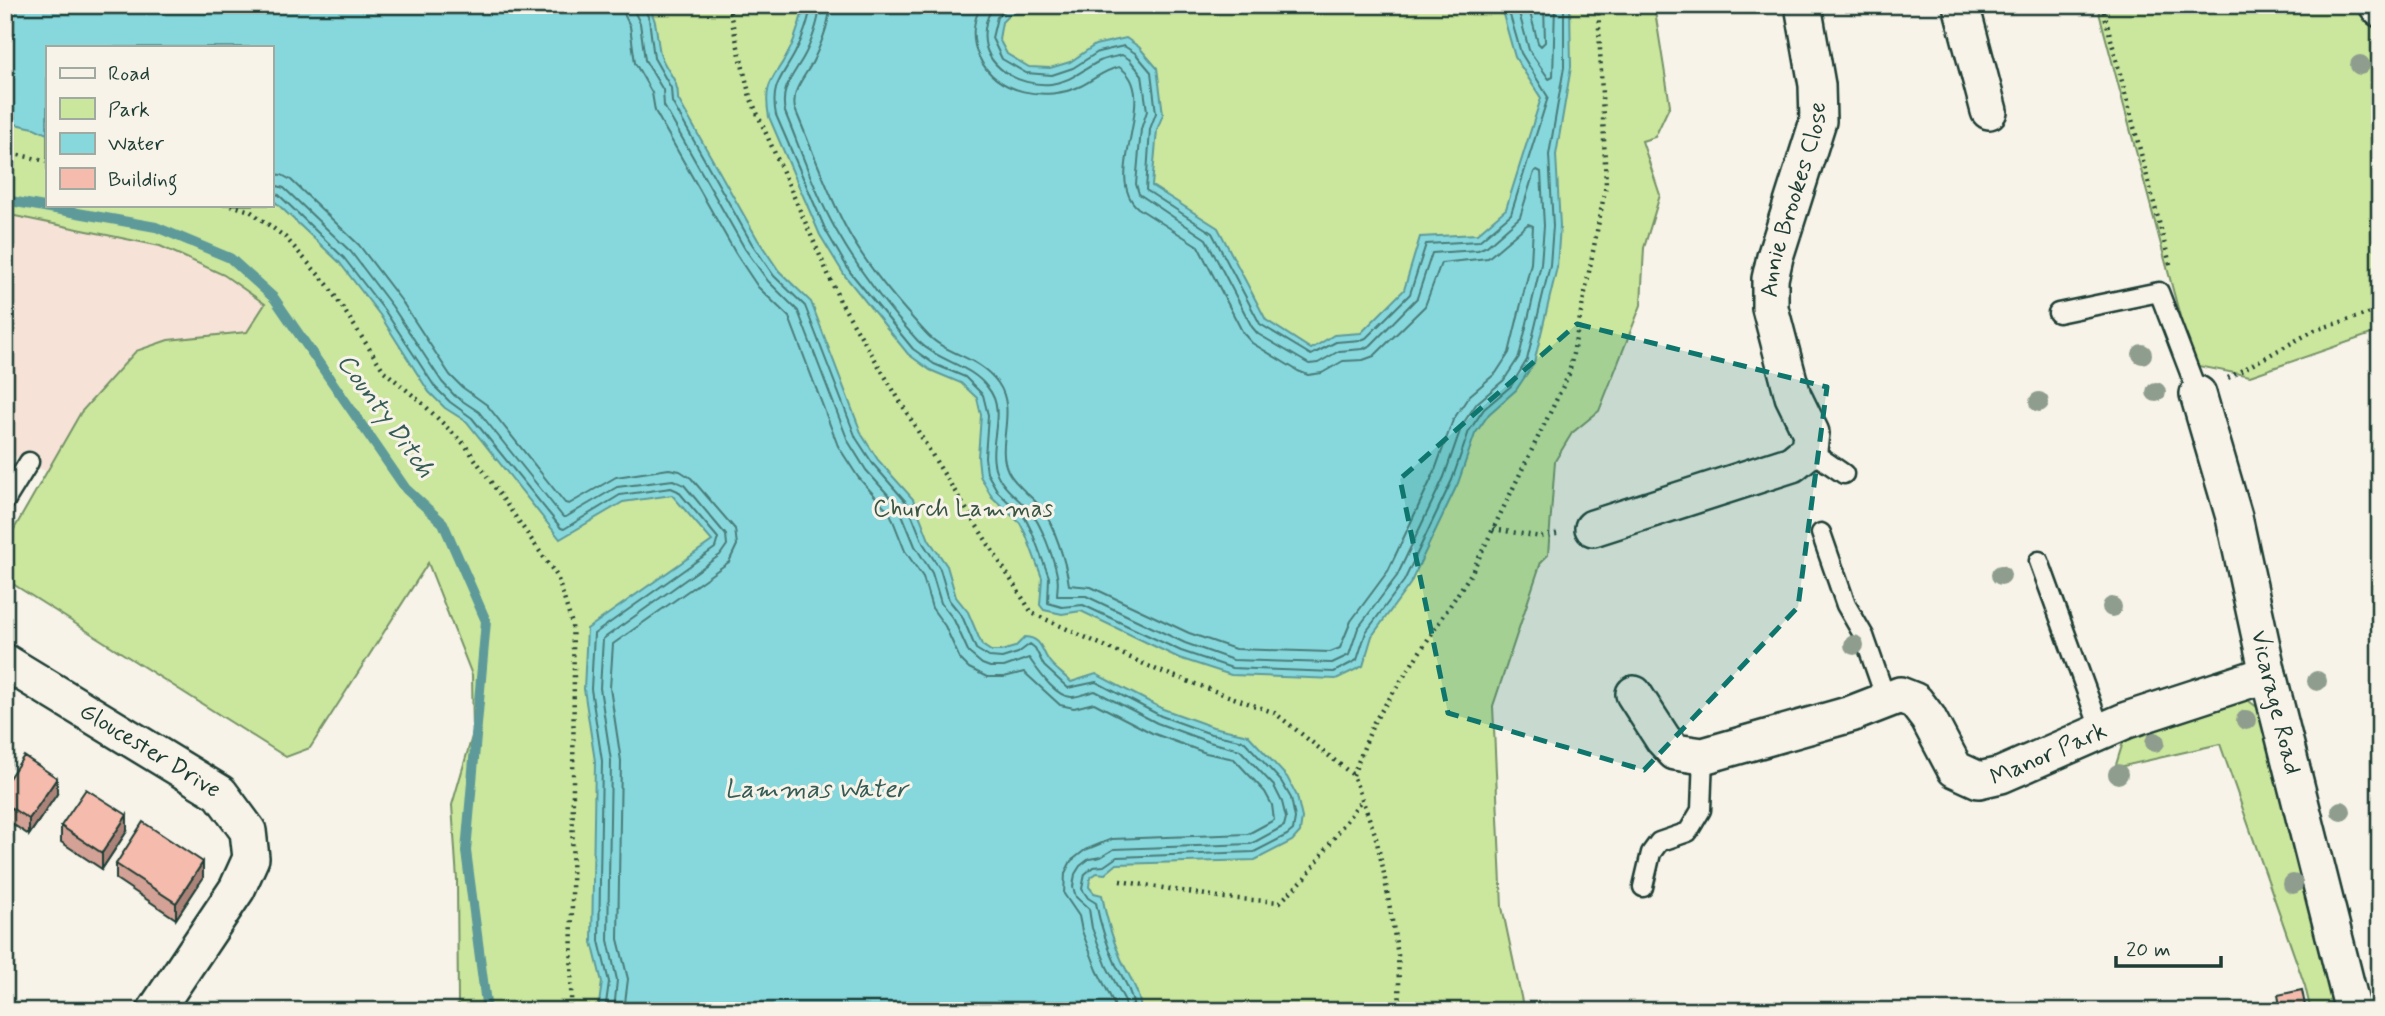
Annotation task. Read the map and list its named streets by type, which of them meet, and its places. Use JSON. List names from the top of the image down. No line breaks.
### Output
{"streets":{"street":["Annie Brookes Close","Vicarage Road","Gloucester Drive","Manor Park"]},"crossings":[["Vicarage Road","Manor Park"]],"water":["County Ditch","Lammas Water"],"parks":["Church Lammas"],"legend":["Road","Park","Water","Building"],"scale_bar":"20 m"}
